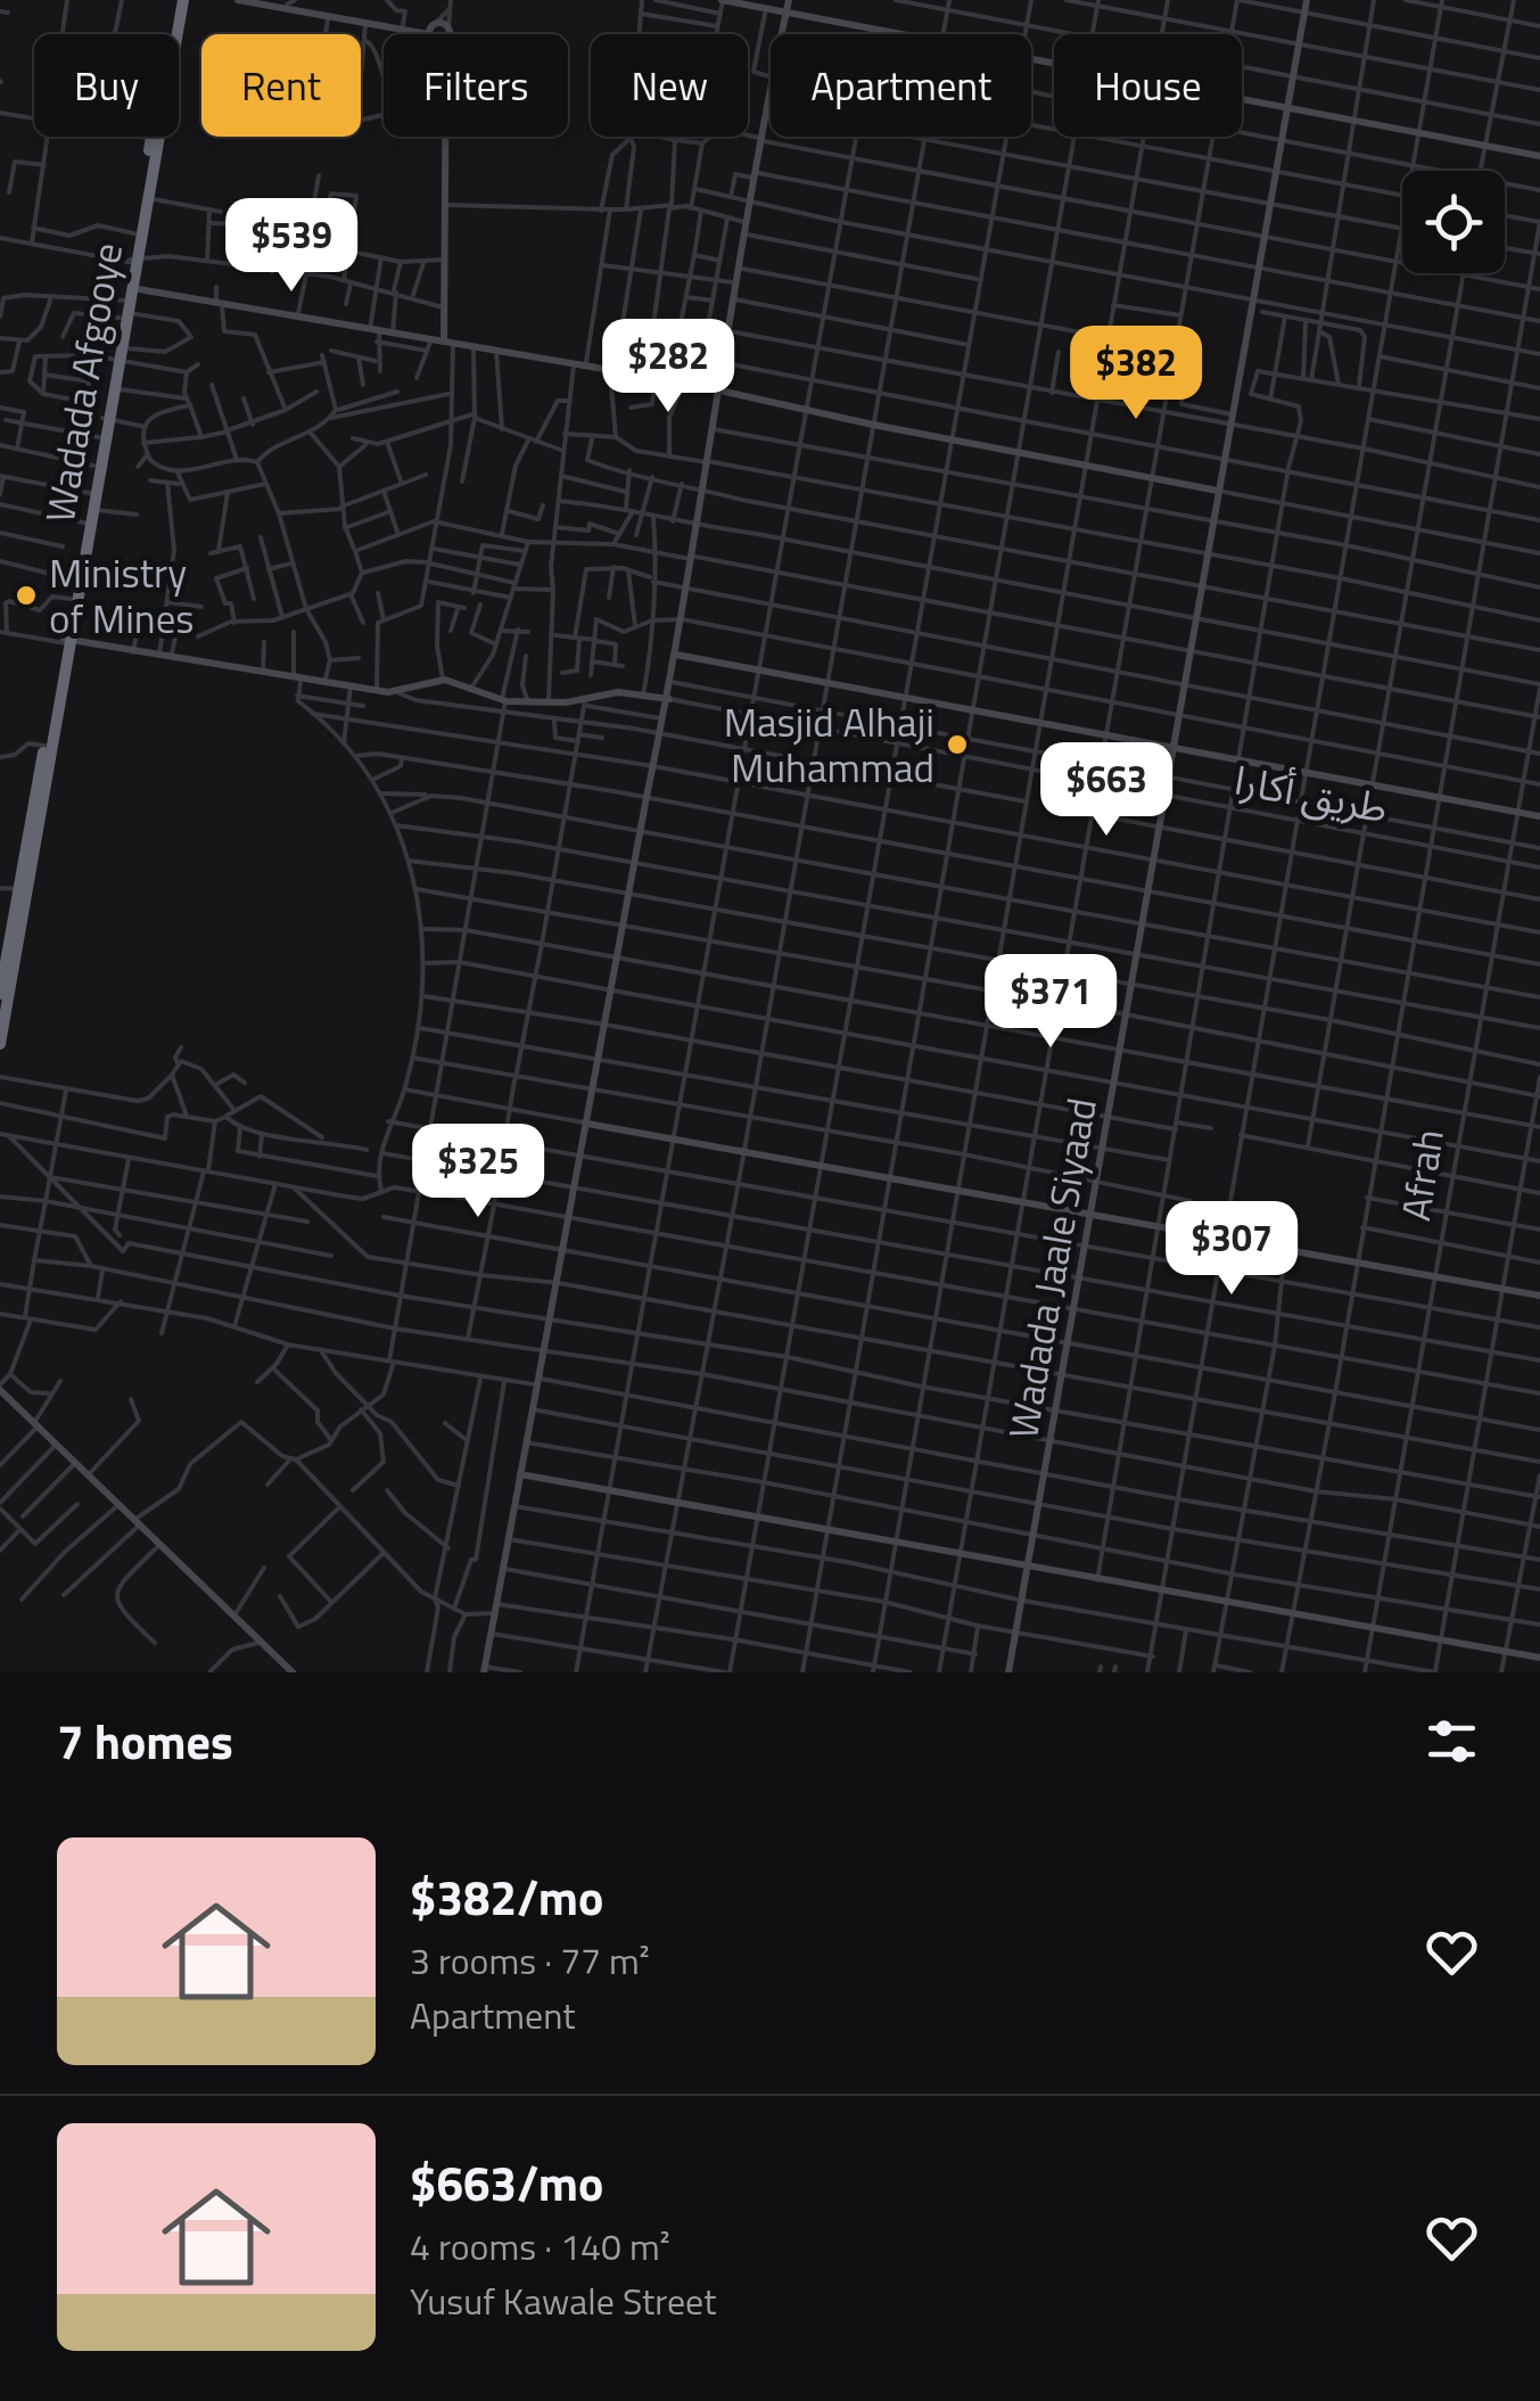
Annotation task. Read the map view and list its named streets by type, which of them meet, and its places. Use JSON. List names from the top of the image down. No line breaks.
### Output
{"streets":{"highway":["Wadada Afgooye"],"street":["طريق أكارا","Afrah","Wadada Jaale Siyaad"]},"crossings":[["طريق أكارا","Afrah"],["طريق أكارا","Wadada Jaale Siyaad"]],"places":["Ministry of Mines","Masjid Alhaji Muhammad"],"page":{"chip":["Buy","Rent","Filters","New","Apartment","House"],"price":["$539","$282","$382","$663","$371","$325","$307"],"heading":"7 homes","list":[{"name":"$382/mo","note":"3 rooms · 77 m² · Apartment"},{"name":"$663/mo","note":"4 rooms · 140 m² · Yusuf Kawale Street"}]}}
